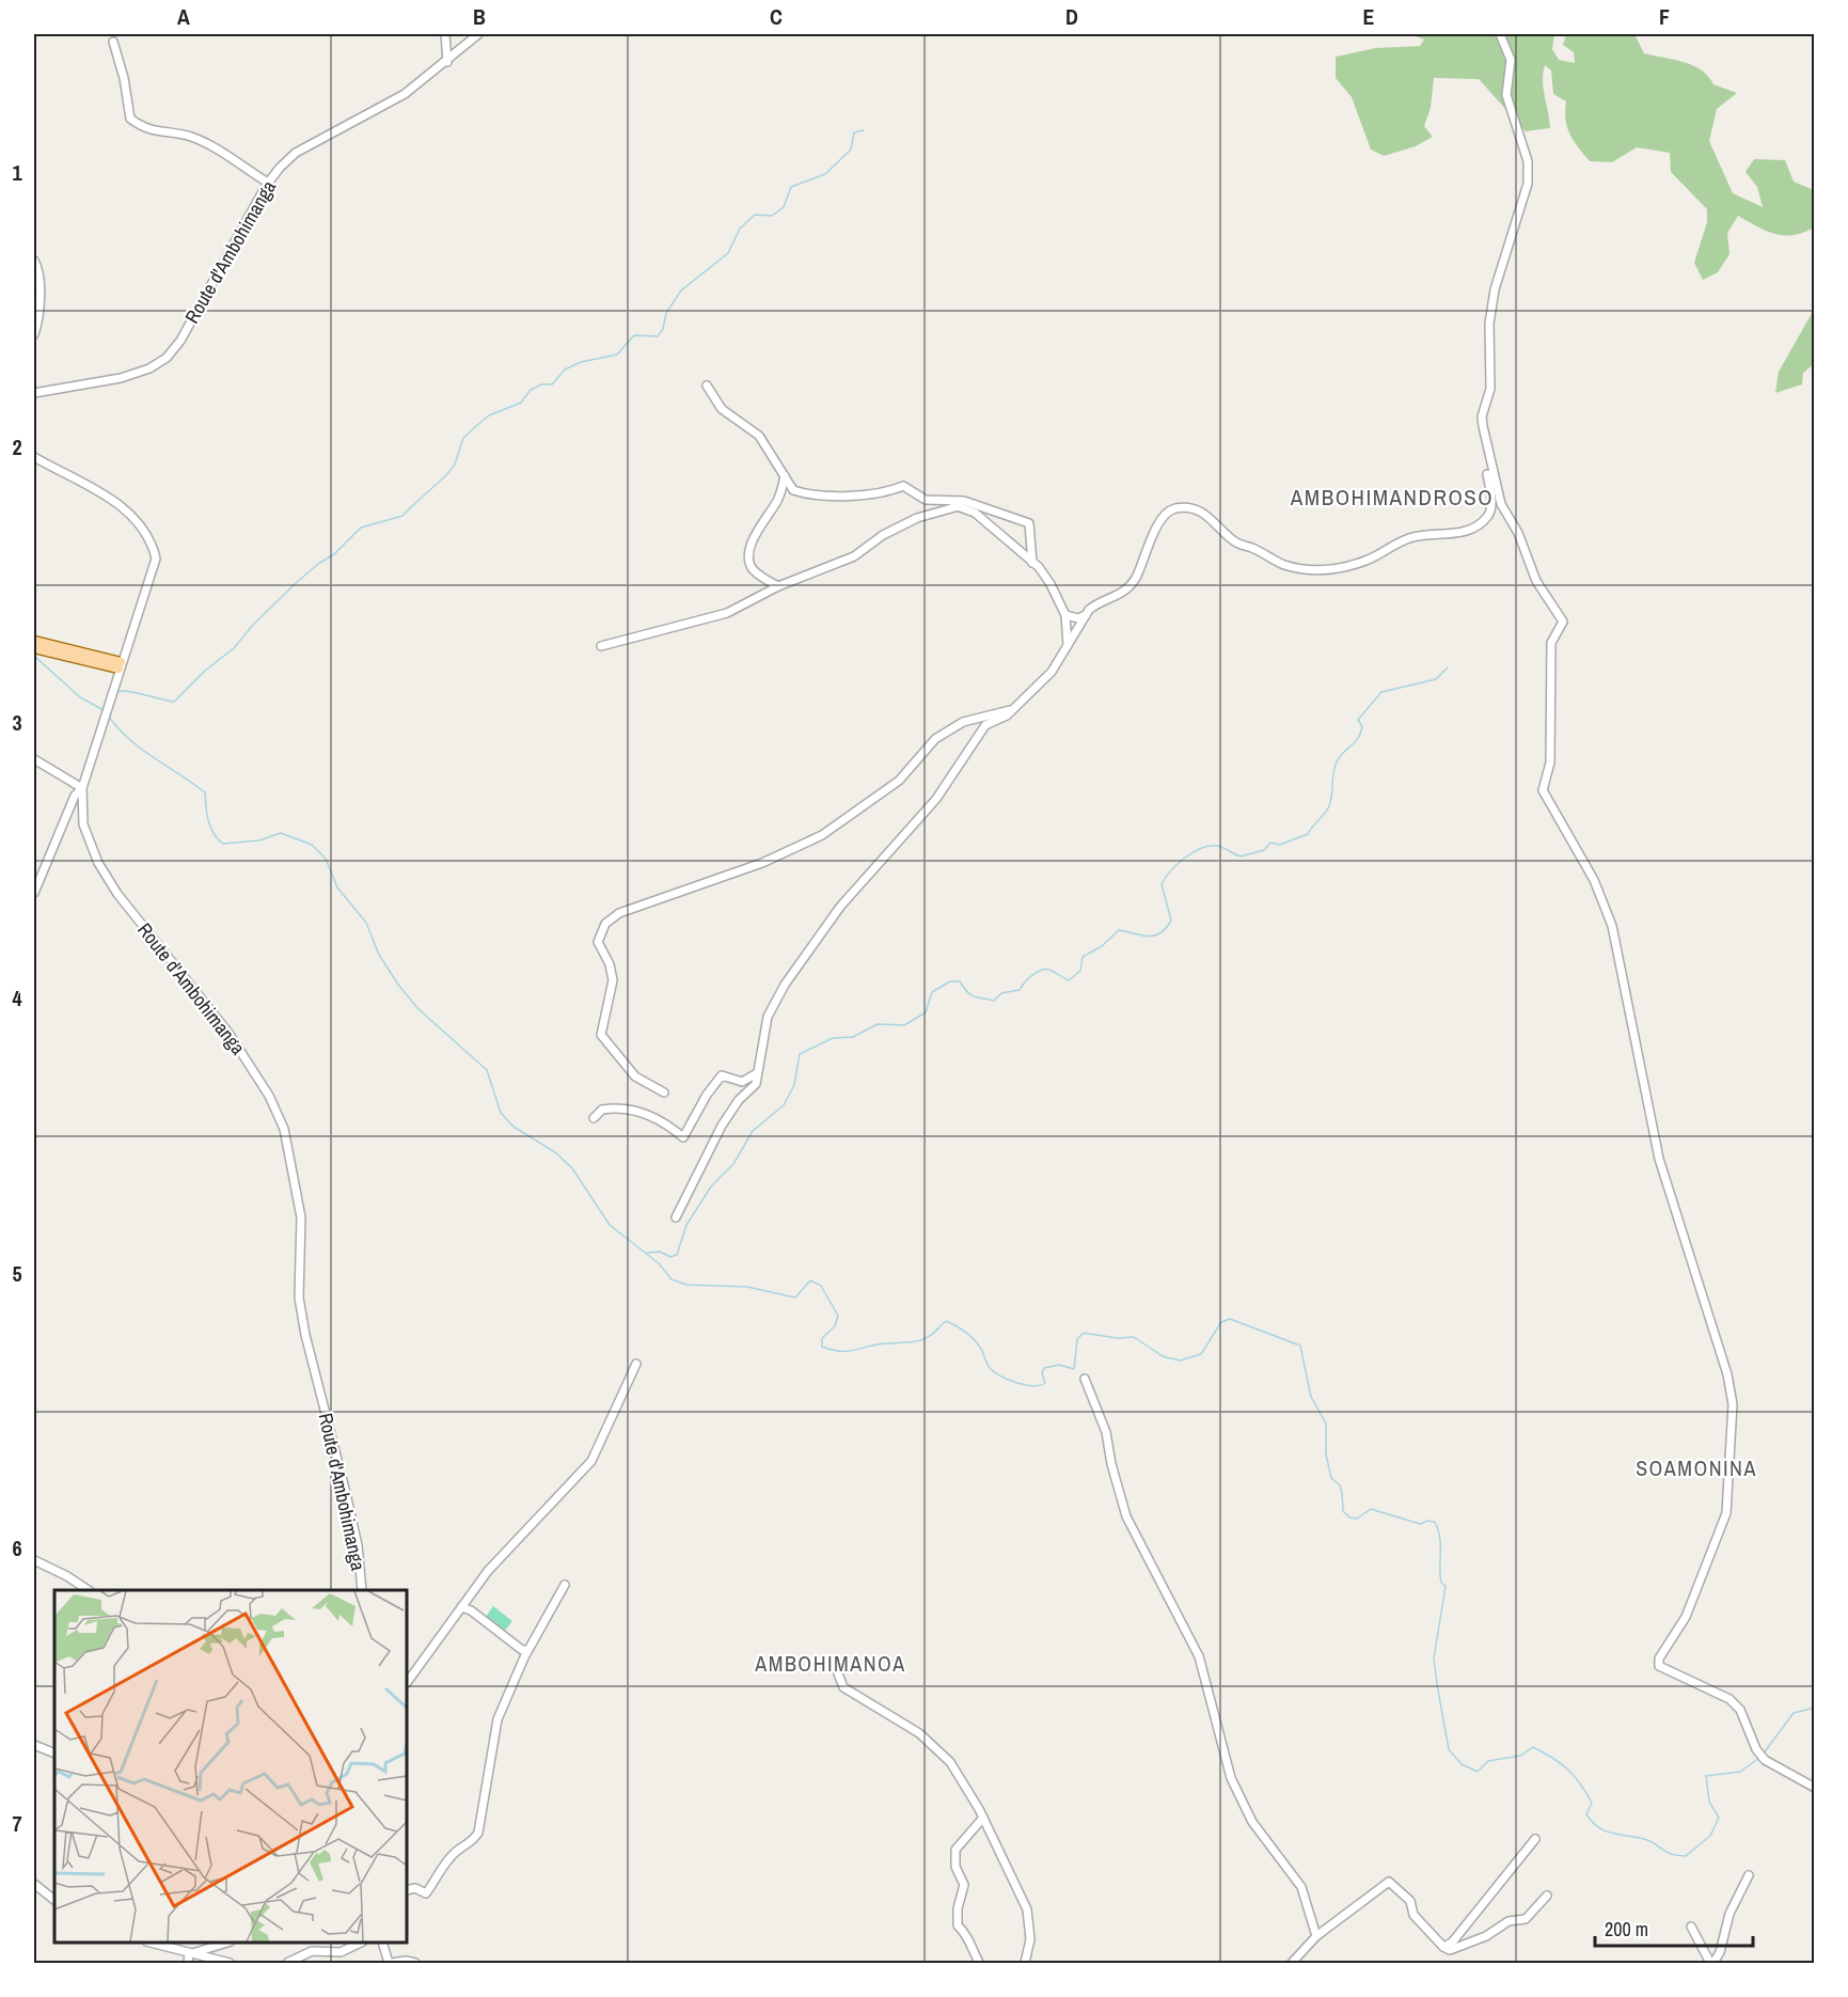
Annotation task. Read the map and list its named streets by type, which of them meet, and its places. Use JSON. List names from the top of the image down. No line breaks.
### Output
{"streets":{"street":["Route d'Ambohimanga"]},"districts":["AMBOHIMANDROSO","SOAMONINA","AMBOHIMANOA"],"scale_bar":"200 m","grid":{"columns":["A","B","C","D","E","F"],"rows":["1","2","3","4","5","6","7"]}}
